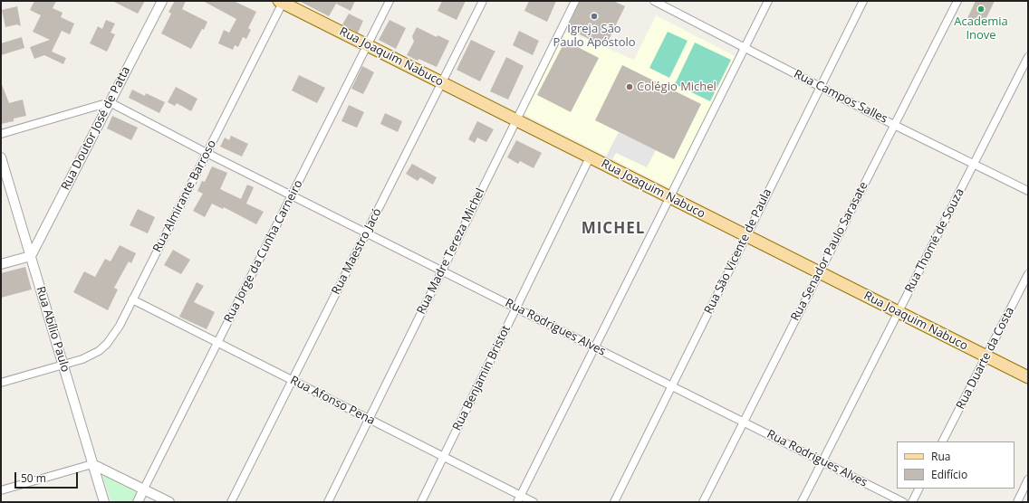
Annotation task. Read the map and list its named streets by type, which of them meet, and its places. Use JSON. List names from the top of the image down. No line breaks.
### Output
{"streets":{"main road":["Rua Joaquim Nabuco"],"street":["Rua Campos Salles","Rua Doutor José de Patta","Rua Almirante Barroso","Rua Thomé de Souza","Rua Jorge da Cunha Carneiro","Rua Maestro Jacó","Rua Madre Tereza Michel","Rua São Vicente de Paula","Rua Senador Paulo Sarasate","Rua Rodrigues Alves","Rua Abílio Paulo","Rua Duarte da Costa","Rua Benjamin Bristot","Rua Afonso Pena"]},"crossings":[["Rua Joaquim Nabuco","Rua Almirante Barroso"],["Rua Joaquim Nabuco","Rua Thomé de Souza"],["Rua Joaquim Nabuco","Rua Jorge da Cunha Carneiro"],["Rua Joaquim Nabuco","Rua Maestro Jacó"],["Rua Joaquim Nabuco","Rua Madre Tereza Michel"],["Rua Joaquim Nabuco","Rua São Vicente de Paula"],["Rua Joaquim Nabuco","Rua Senador Paulo Sarasate"],["Rua Joaquim Nabuco","Rua Duarte da Costa"],["Rua Joaquim Nabuco","Rua Benjamin Bristot"],["Rua Campos Salles","Rua Thomé de Souza"],["Rua Campos Salles","Rua São Vicente de Paula"],["Rua Campos Salles","Rua Senador Paulo Sarasate"],["Rua Doutor José de Patta","Rua Rodrigues Alves"],["Rua Doutor José de Patta","Rua Abílio Paulo"],["Rua Almirante Barroso","Rua Rodrigues Alves"],["Rua Almirante Barroso","Rua Abílio Paulo"],["Rua Almirante Barroso","Rua Afonso Pena"],["Rua Thomé de Souza","Rua Rodrigues Alves"],["Rua Jorge da Cunha Carneiro","Rua Rodrigues Alves"],["Rua Jorge da Cunha Carneiro","Rua Afonso Pena"],["Rua Maestro Jacó","Rua Rodrigues Alves"],["Rua Maestro Jacó","Rua Afonso Pena"],["Rua Madre Tereza Michel","Rua Rodrigues Alves"],["Rua Madre Tereza Michel","Rua Afonso Pena"],["Rua São Vicente de Paula","Rua Rodrigues Alves"],["Rua Senador Paulo Sarasate","Rua Rodrigues Alves"],["Rua Rodrigues Alves","Rua Benjamin Bristot"],["Rua Benjamin Bristot","Rua Afonso Pena"]],"districts":["MICHEL"],"places":["Academia Inove","Igreja São Paulo Apóstolo","Colégio Michel"],"legend":["Rua","Edifício"],"scale_bar":"50 m"}
